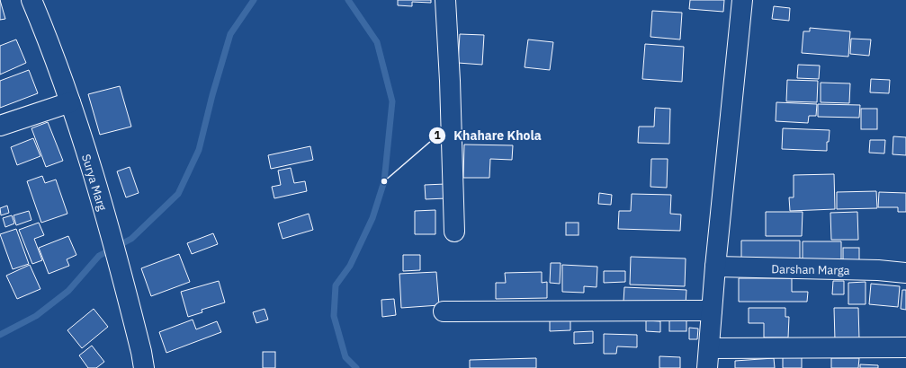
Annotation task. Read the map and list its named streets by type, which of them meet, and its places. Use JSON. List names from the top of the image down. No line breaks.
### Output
{"streets":{"street":["Surya Marg","Darshan Marga"]},"places":["Khahare Khola"]}
